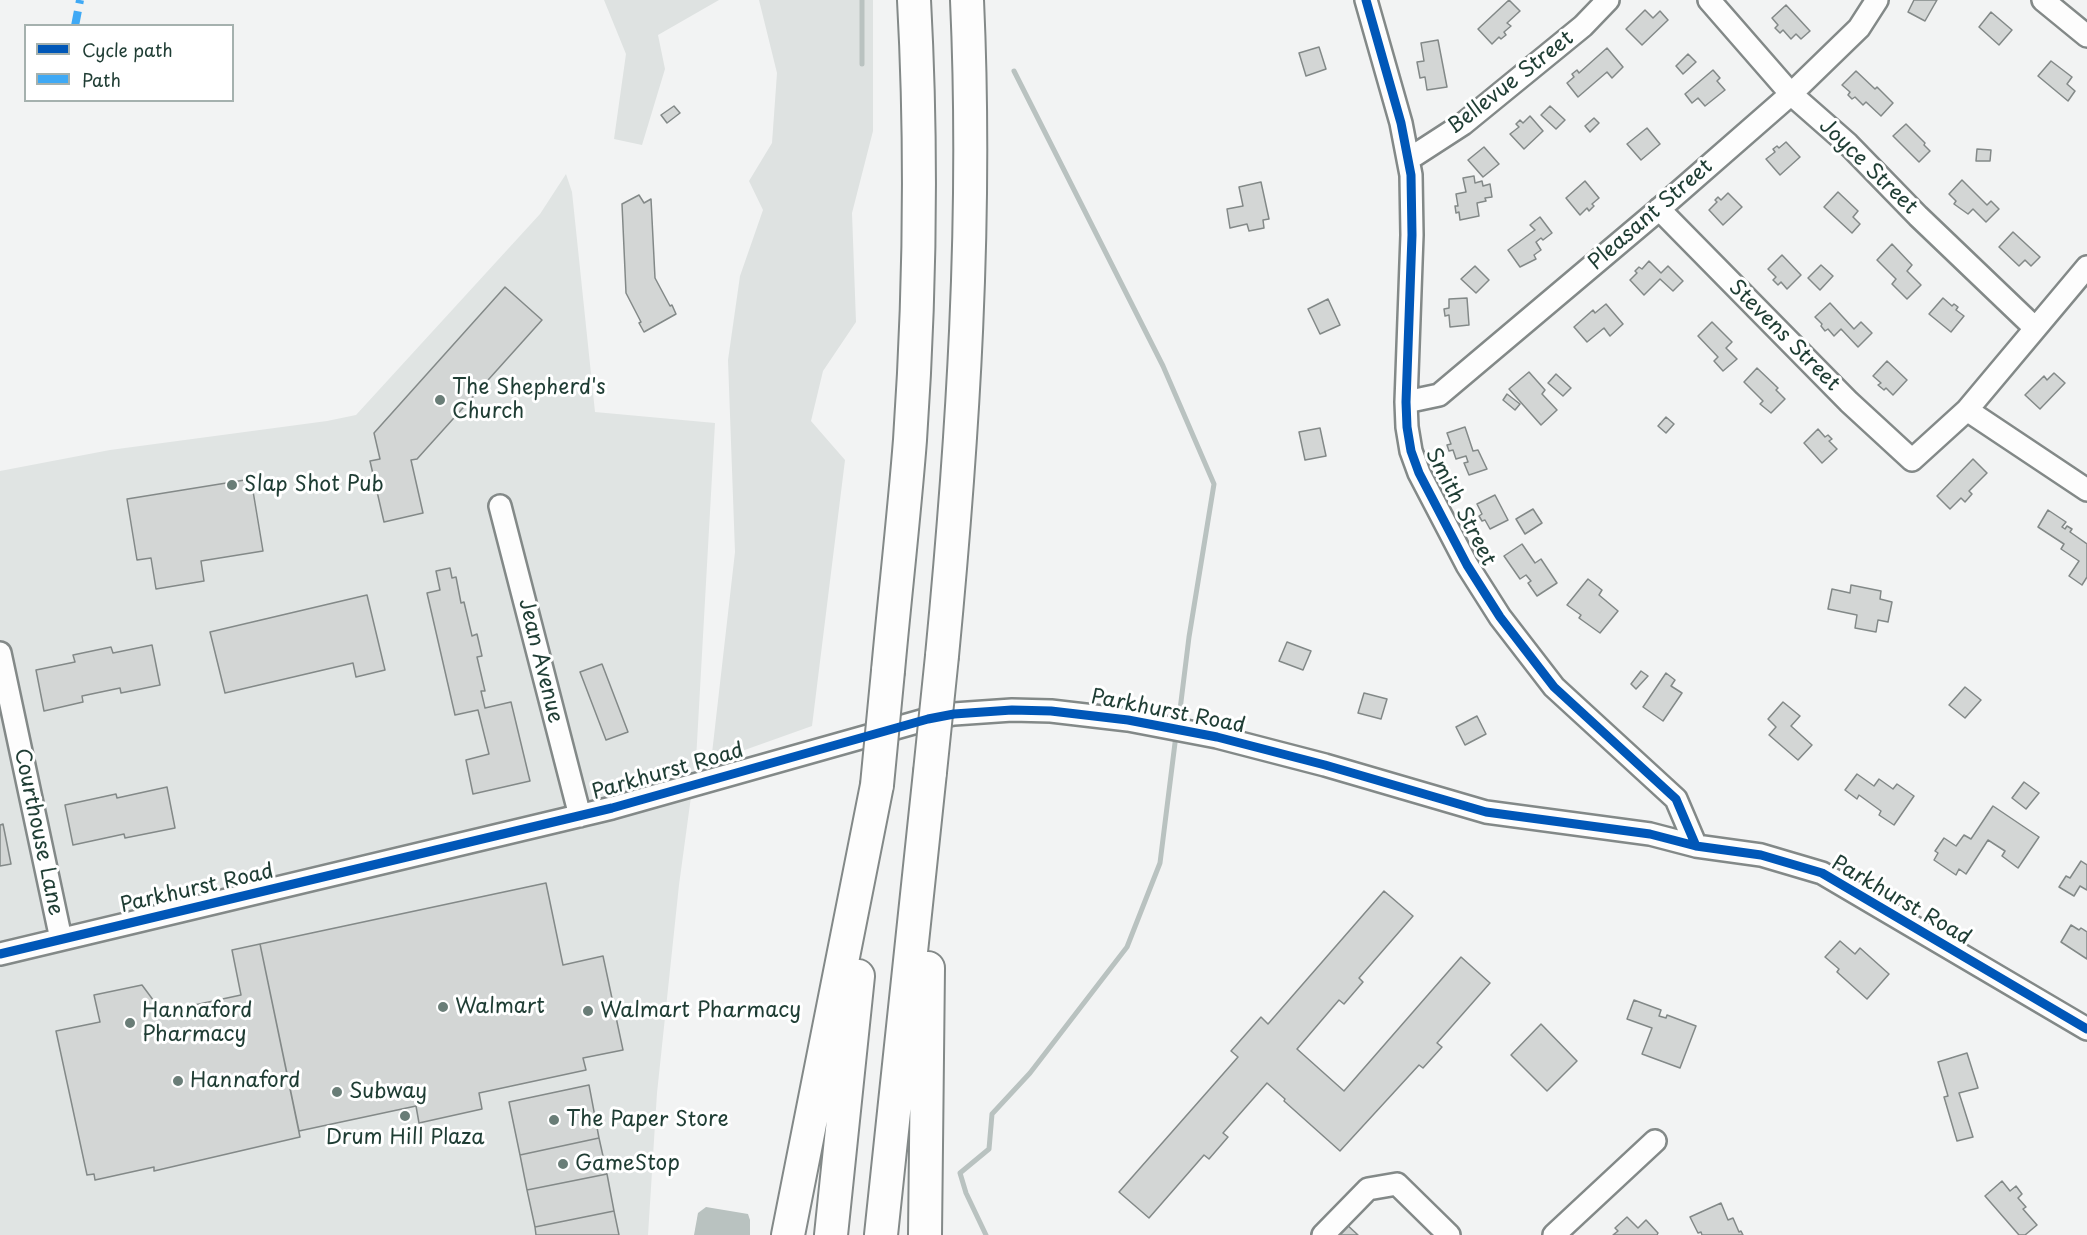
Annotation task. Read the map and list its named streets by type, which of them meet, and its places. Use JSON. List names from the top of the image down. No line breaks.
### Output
{"streets":{"street":["Bellevue Street","Joyce Street","Pleasant Street","Stevens Street","Smith Street","Jean Avenue","Parkhurst Road","Courthouse Lane"]},"crossings":[["Bellevue Street","Smith Street"],["Joyce Street","Pleasant Street"],["Pleasant Street","Stevens Street"],["Pleasant Street","Smith Street"],["Smith Street","Parkhurst Road"],["Jean Avenue","Parkhurst Road"],["Parkhurst Road","Courthouse Lane"]],"places":["The Shepherd's Church","Slap Shot Pub","Walmart","Walmart Pharmacy","Hannaford Pharmacy","Hannaford","Subway","Drum Hill Plaza","The Paper Store","GameStop"],"legend":["Cycle path","Path"]}
